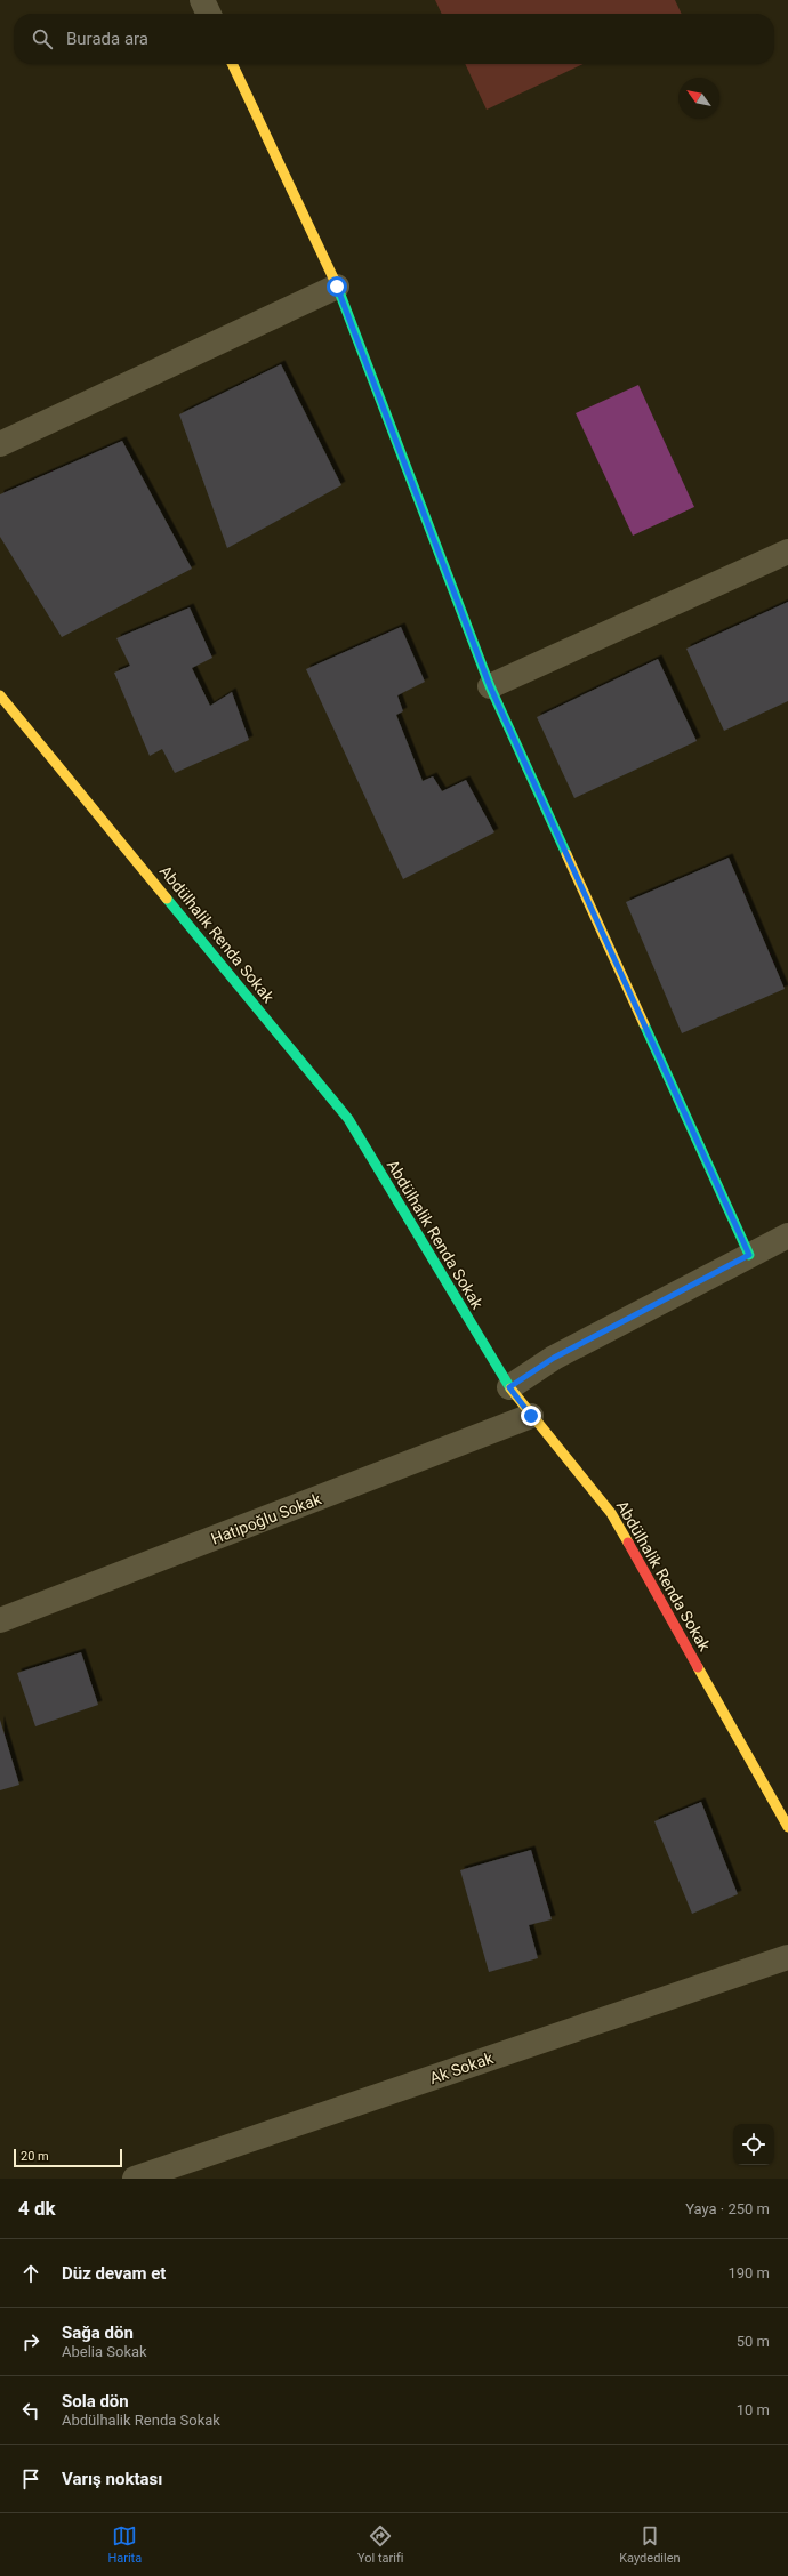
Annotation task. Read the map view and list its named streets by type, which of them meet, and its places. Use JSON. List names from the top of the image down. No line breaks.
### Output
{"streets":{"street":["Abdülhalik Renda Sokak","Hatipoğlu Sokak","Ak Sokak"]},"crossings":[["Abdülhalik Renda Sokak","Hatipoğlu Sokak"]],"scale_bar":"20 m","north":"top left","page":{"search":"Burada ara","scale":"20 m","heading":["4 dk","Yaya · 250 m"],"list":[["Düz devam et","190 m"],["Sağa dön","Abelia Sokak","50 m"],["Sola dön","Abdülhalik Renda Sokak","10 m"],"Varış noktası"],"nav":["Harita","Yol tarifi","Kaydedilen"]}}
